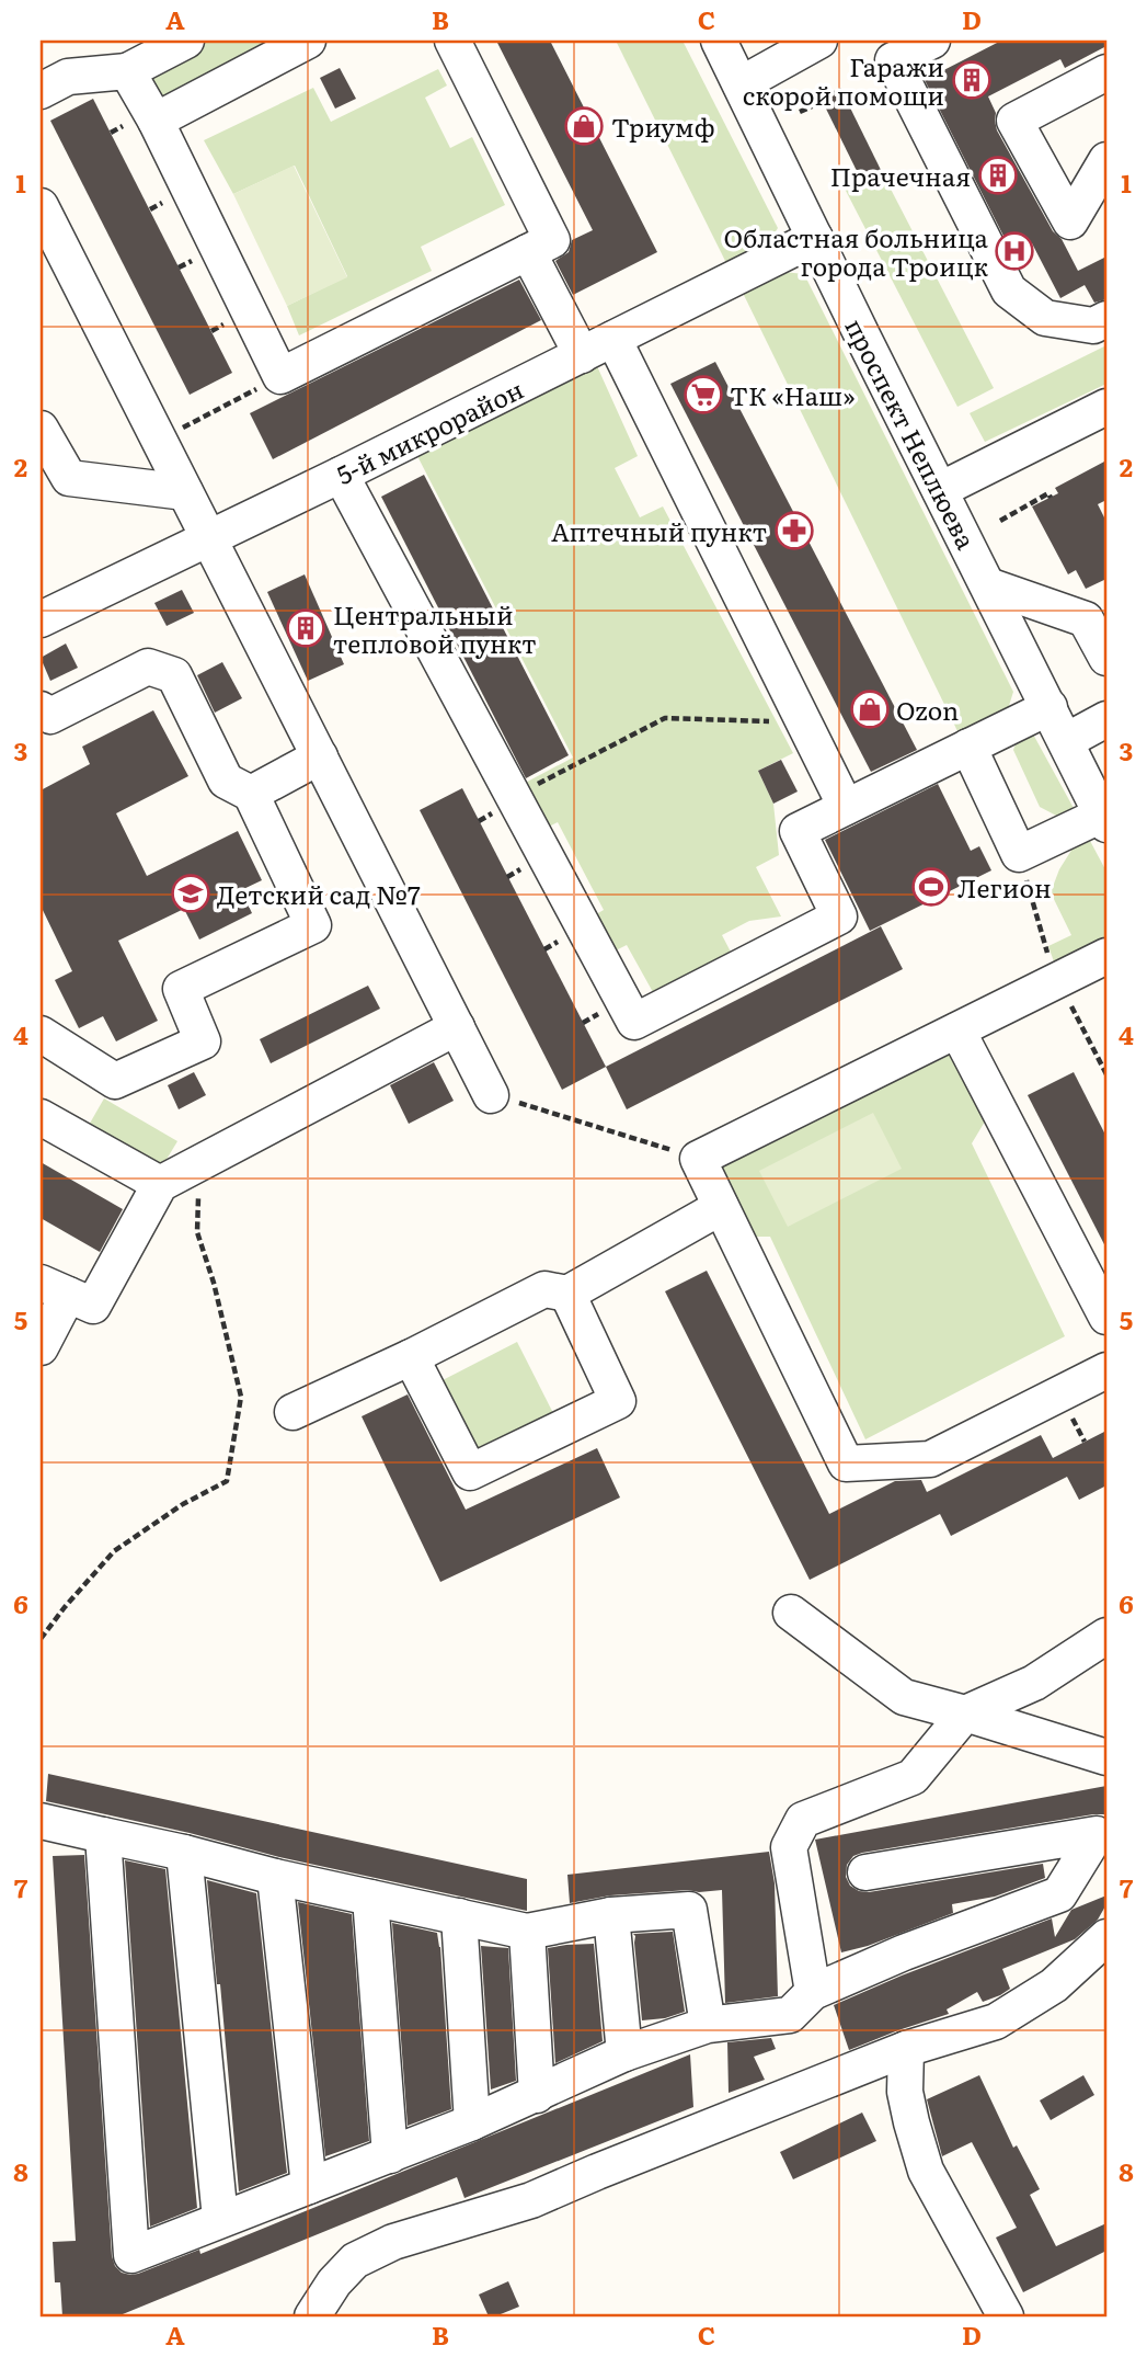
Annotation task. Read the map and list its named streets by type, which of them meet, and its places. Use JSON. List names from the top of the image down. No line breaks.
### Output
{"streets":{"street":["5-й микрорайон","проспект Неплюева"]},"crossings":[["5-й микрорайон","проспект Неплюева"]],"places":{"building":["Гаражи скорой помощи","Прачечная","Центральный тепловой пункт"],"shop":["Триумф","Ozon"],"hospital":["Областная больница города Троицк"],"supermarket":["ТК «Наш»"],"pharmacy":["Аптечный пункт"],"sports":["Легион"],"school or university":["Детский сад №7"]},"grid":{"columns":["A","B","C","D"],"rows":["1","2","3","4","5","6","7","8"]}}
